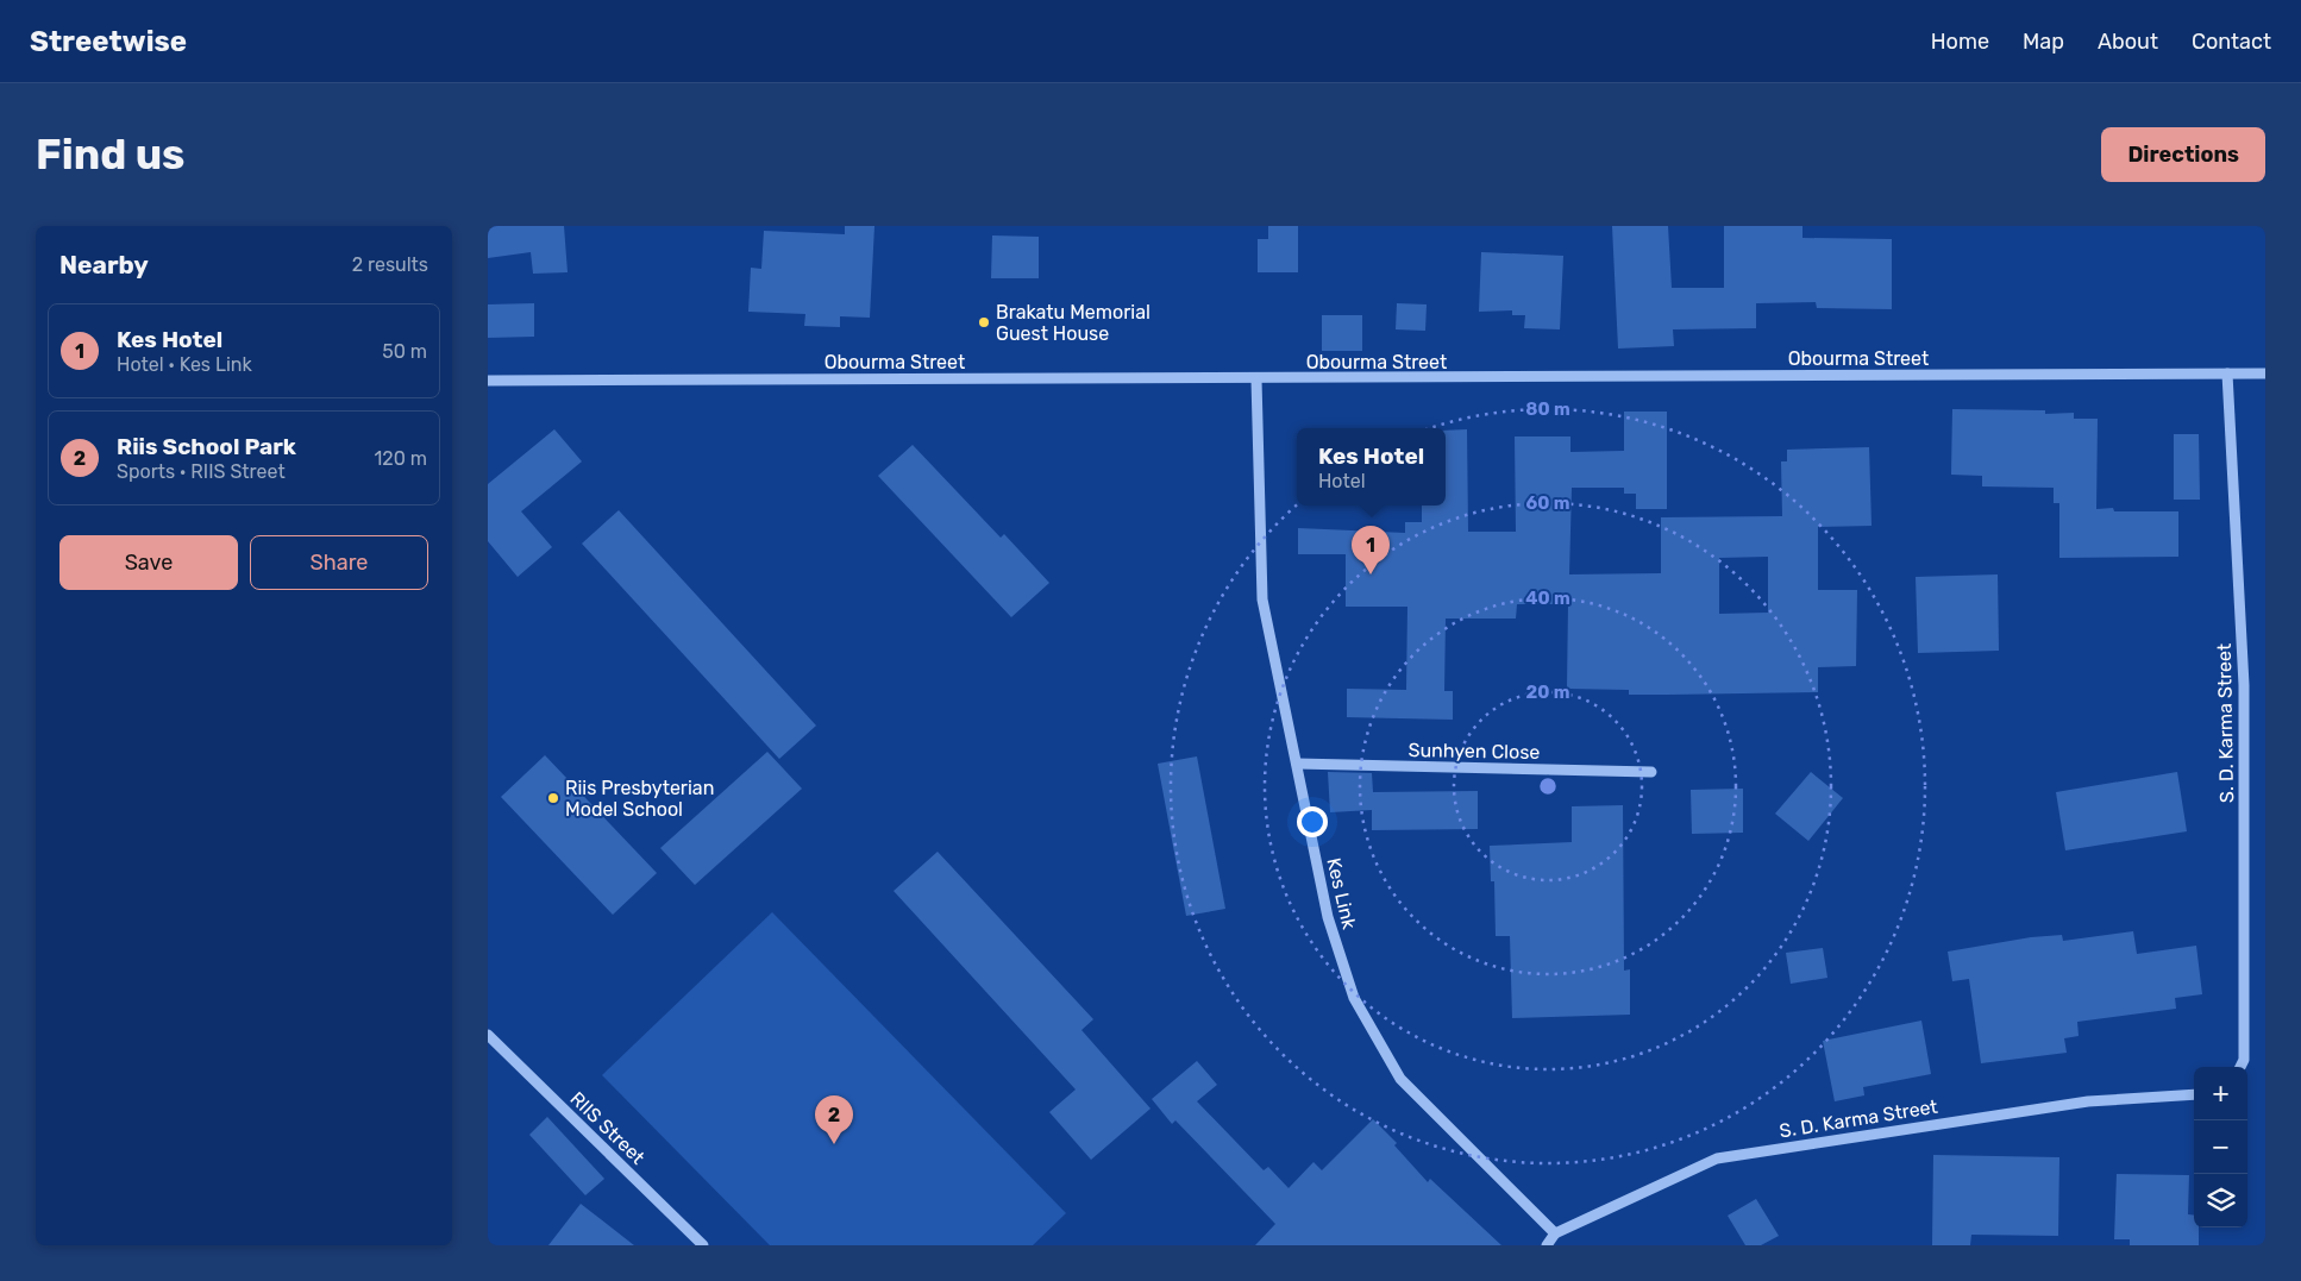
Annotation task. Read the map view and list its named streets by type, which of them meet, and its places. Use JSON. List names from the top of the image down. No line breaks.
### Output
{"streets":{"street":["Obourma Street","S. D. Karma Street","Sunhyen Close","Kes Link","RIIS Street"]},"crossings":[["Obourma Street","S. D. Karma Street"],["Obourma Street","Kes Link"],["S. D. Karma Street","Kes Link"],["Sunhyen Close","Kes Link"]],"places":["Brakatu Memorial Guest House","Riis Presbyterian Model School"],"page":{"header":"Streetwise","nav":["Home","Map","About","Contact"],"buttons":["Directions",["Save","Share"]],"title":"Find us","heading":["Nearby","2 results"],"list":[{"mark":"1","name":"Kes Hotel","note":"Hotel · Kes Link","value":"50 m"},{"mark":"2","name":"Riis School Park","note":"Sports · RIIS Street","value":"120 m"}],"popup":["Kes Hotel","Hotel"],"pins":["1","2"],"map_buttons":["+","−"]},"rings":["80 m","60 m","40 m","20 m"]}
